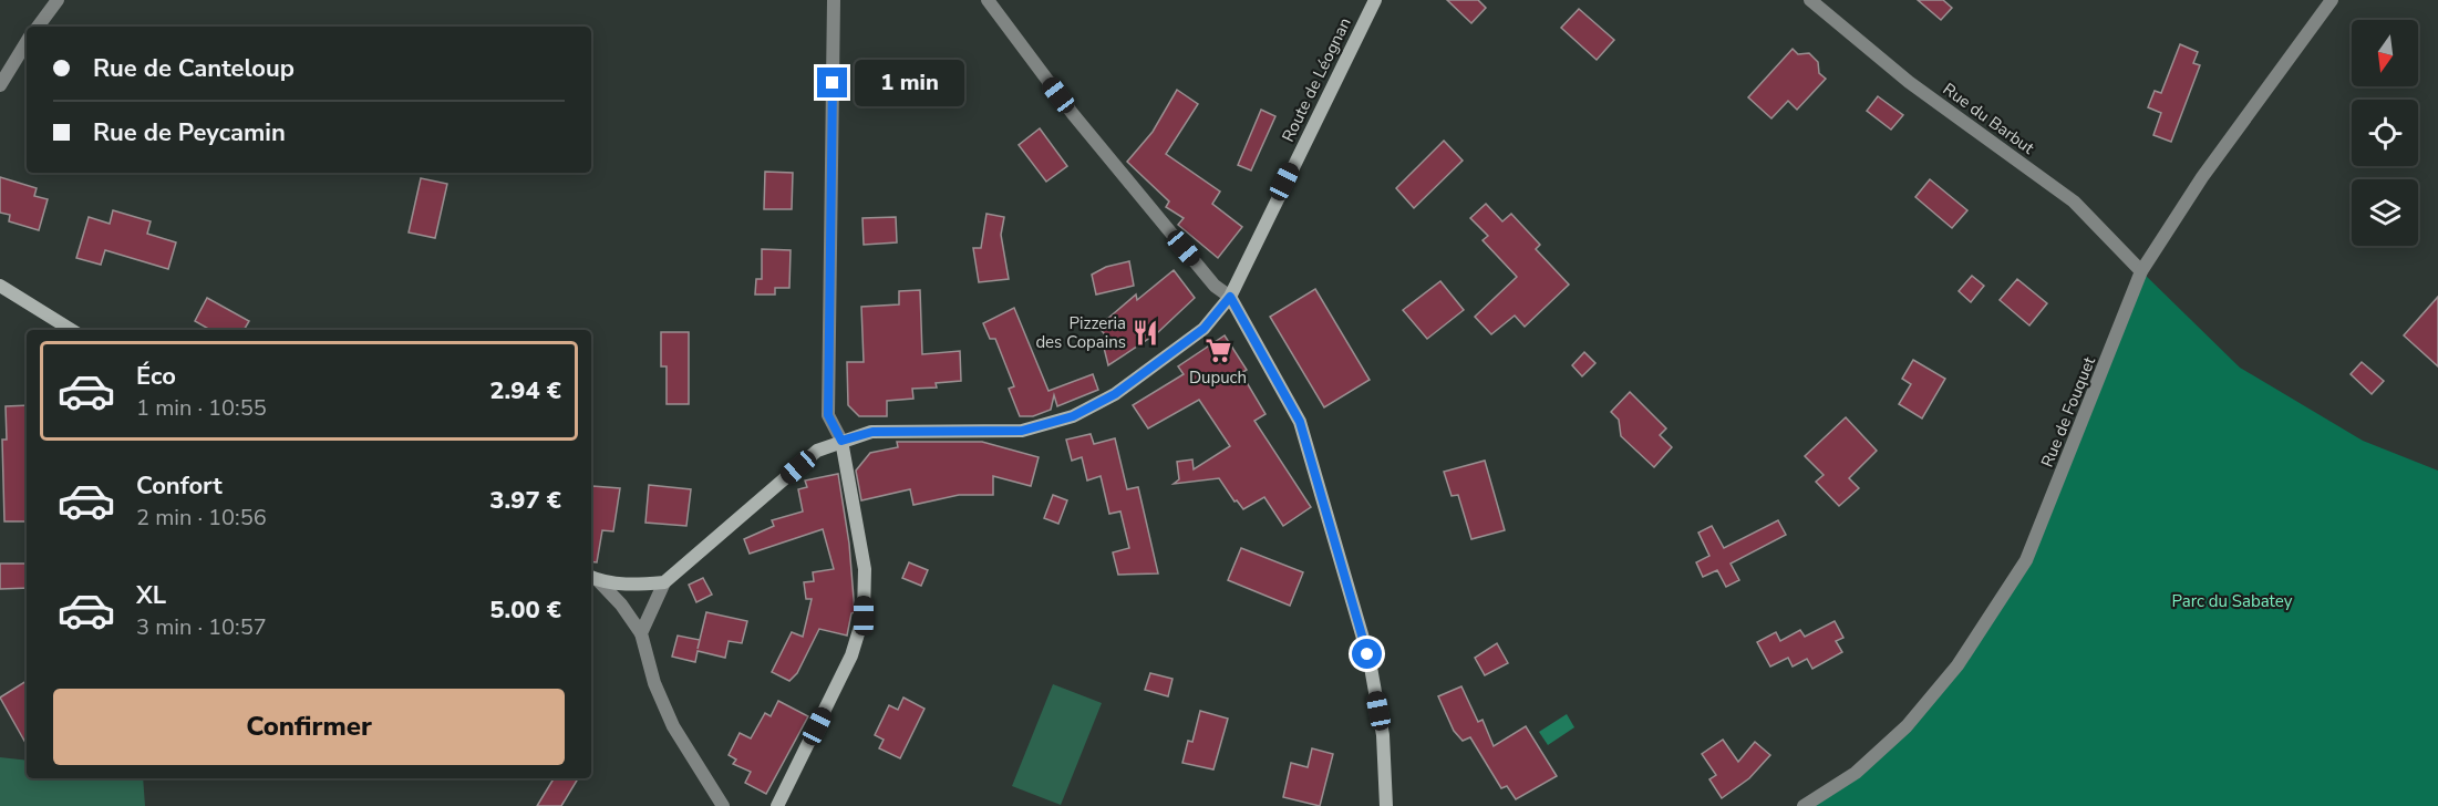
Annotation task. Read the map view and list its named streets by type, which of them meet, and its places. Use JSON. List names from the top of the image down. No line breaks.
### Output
{"streets":{"street":["Route de Léognan","Rue du Barbut","Rue de Fouquet"]},"crossings":[["Rue du Barbut","Rue de Fouquet"]],"parks":["Parc du Sabatey"],"places":{"restaurant":["Pizzeria des Copains"],"supermarket":["Dupuch"]},"north":"bottom","page":{"banner":["Rue de Canteloup","Rue de Peycamin"],"bubble":"1 min","list":[{"name":"Éco","note":"1 min · 10:55","value":"2.94 €"},{"name":"Confort","note":"2 min · 10:56","value":"3.97 €"},{"name":"XL","note":"3 min · 10:57","value":"5.00 €"}],"buttons":"Confirmer"}}
